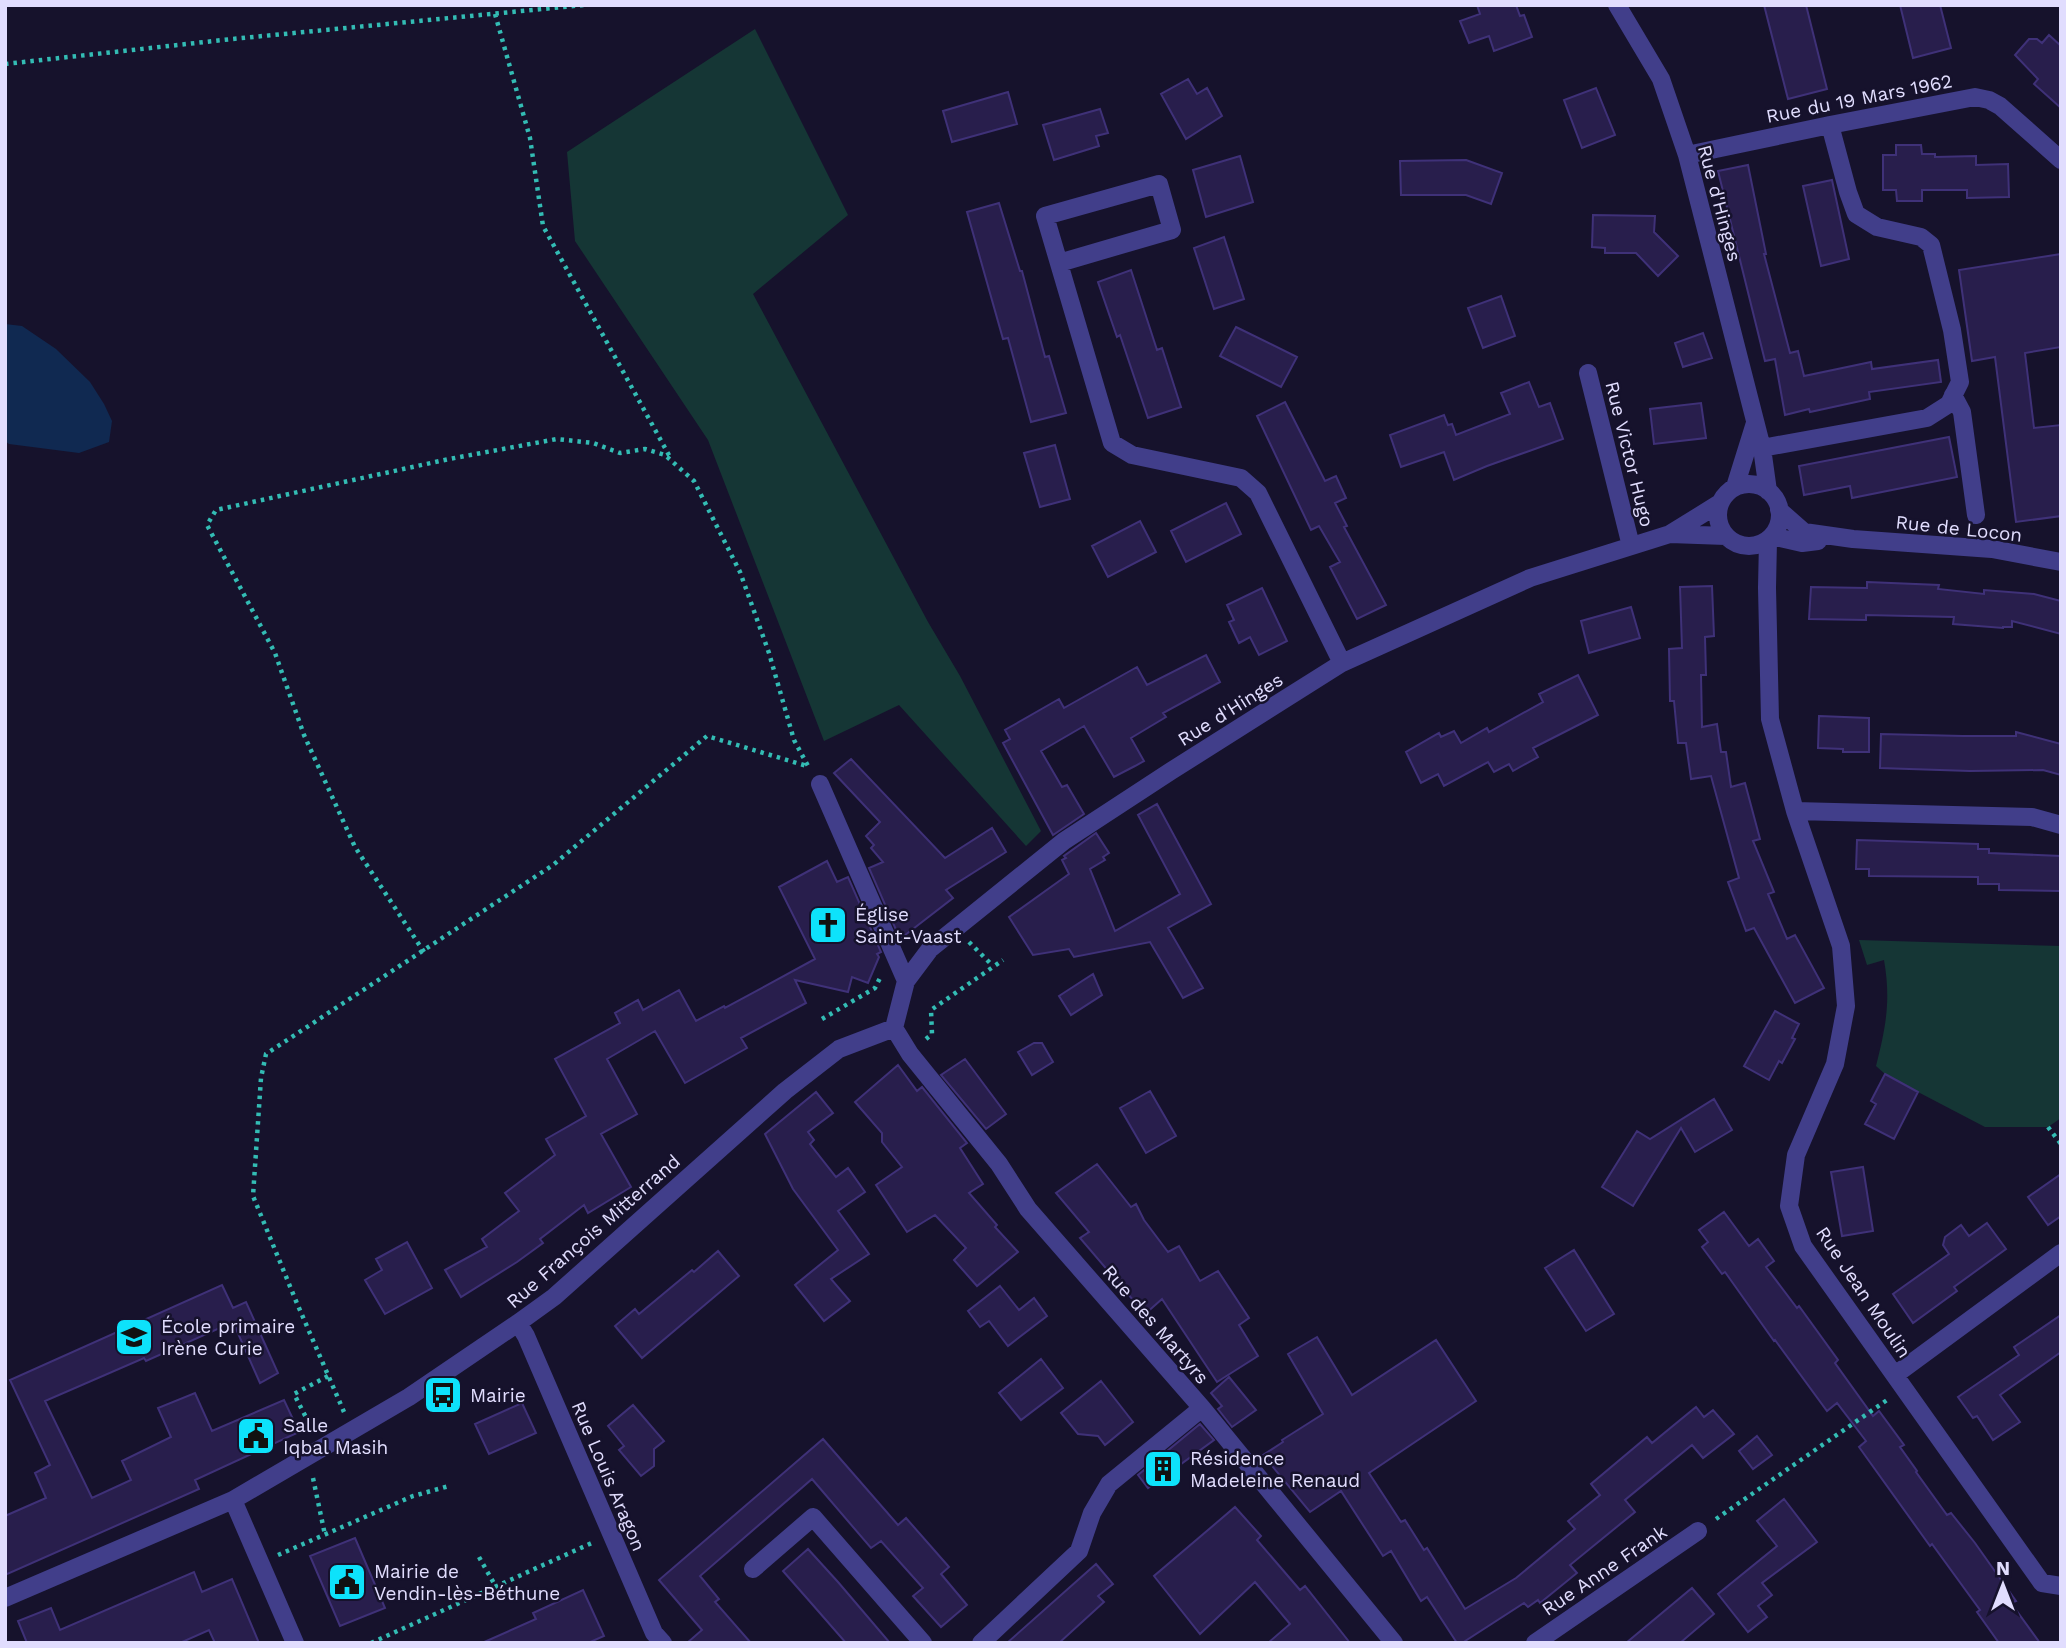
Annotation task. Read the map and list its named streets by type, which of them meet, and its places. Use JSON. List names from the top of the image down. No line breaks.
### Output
{"streets":{"street":["Rue du 19 Mars 1962","Rue d'Hinges","Rue Victor Hugo","Rue de Locon","Rue François Mitterrand","Rue Jean Moulin","Rue des Martyrs","Rue Louis Aragon","Rue Anne Frank"]},"crossings":[["Rue du 19 Mars 1962","Rue d'Hinges"],["Rue d'Hinges","Rue Victor Hugo"],["Rue d'Hinges","Rue de Locon"],["Rue d'Hinges","Rue François Mitterrand"],["Rue d'Hinges","Rue Jean Moulin"],["Rue d'Hinges","Rue des Martyrs"],["Rue de Locon","Rue Jean Moulin"],["Rue François Mitterrand","Rue des Martyrs"],["Rue François Mitterrand","Rue Louis Aragon"]],"places":{"church":["Église Saint-Vaast"],"school or university":["École primaire Irène Curie"],"bus stop":["Mairie"],"public building":["Salle Iqbal Masih","Mairie de Vendin-lès-Béthune"],"building":["Résidence Madeleine Renaud"]},"north":"top"}
